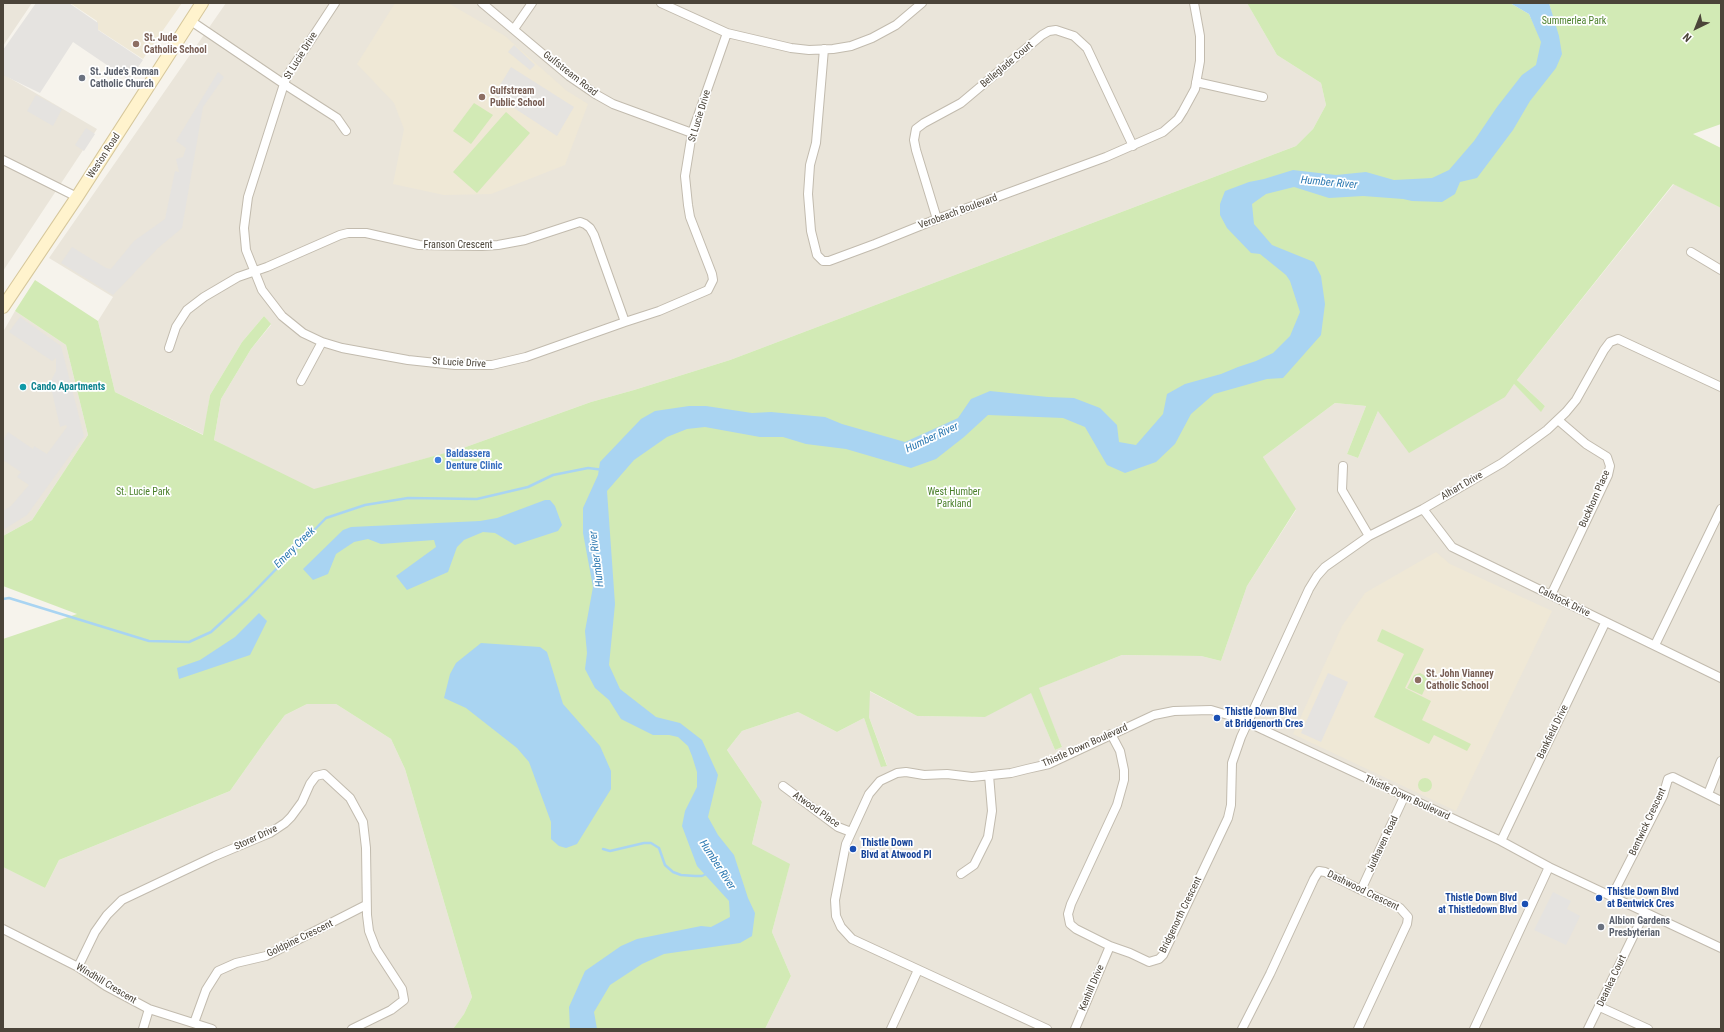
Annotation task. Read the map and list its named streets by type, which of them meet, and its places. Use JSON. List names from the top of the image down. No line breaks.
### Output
{"streets":{"main road":["Weston Road"],"street":["St Lucie Drive","Belleglade Court","Gulfstream Road","Verobeach Boulevard","Franson Crescent","Alhart Drive","Buckhorn Place","Calstock Drive","Bankfield Drive","Thistle Down Boulevard","Atwood Place","Bentwick Crescent","Storer Drive","Judhaven Road","Dashwood Crescent","Bridgenorth Crescent","Goldpine Crescent","Deanlea Court","Windhill Crescent","Kenhill Drive"]},"crossings":[["St Lucie Drive","Gulfstream Road"],["St Lucie Drive","Franson Crescent"],["Belleglade Court","Verobeach Boulevard"],["Alhart Drive","Buckhorn Place"],["Alhart Drive","Calstock Drive"],["Alhart Drive","Thistle Down Boulevard"],["Alhart Drive","Bridgenorth Crescent"],["Buckhorn Place","Calstock Drive"],["Calstock Drive","Bankfield Drive"],["Bankfield Drive","Thistle Down Boulevard"],["Thistle Down Boulevard","Atwood Place"],["Thistle Down Boulevard","Bentwick Crescent"],["Thistle Down Boulevard","Judhaven Road"],["Thistle Down Boulevard","Bridgenorth Crescent"],["Thistle Down Boulevard","Deanlea Court"],["Storer Drive","Goldpine Crescent"],["Storer Drive","Windhill Crescent"],["Judhaven Road","Dashwood Crescent"],["Bridgenorth Crescent","Kenhill Drive"],["Goldpine Crescent","Windhill Crescent"]],"water":["Humber River","Emery Creek"],"parks":["Summerlea Park","St. Lucie Park","West Humber Parkland"],"places":["St. Jude Catholic School","St. Jude's Roman Catholic Church","Gulfstream Public School","Cando Apartments","Baldassera Denture Clinic","St. John Vianney Catholic School","Thistle Down Blvd at Bridgenorth Cres","Thistle Down Blvd at Atwood Pl","Thistle Down Blvd at Bentwick Cres","Thistle Down Blvd at Thistledown Blvd","Albion Gardens Presbyterian"],"north":"bottom left"}
